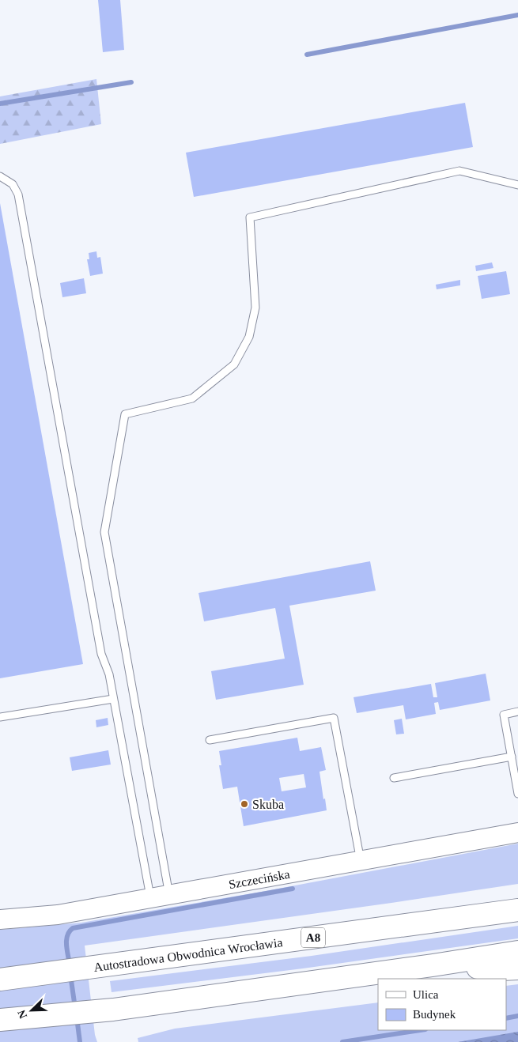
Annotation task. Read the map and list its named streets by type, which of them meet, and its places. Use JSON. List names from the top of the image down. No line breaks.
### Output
{"streets":{"highway":["A8","Autostradowa Obwodnica Wrocławia"],"street":["Szczecińska"]},"places":["Skuba"],"legend":["Ulica","Budynek"],"north":"bottom left"}
